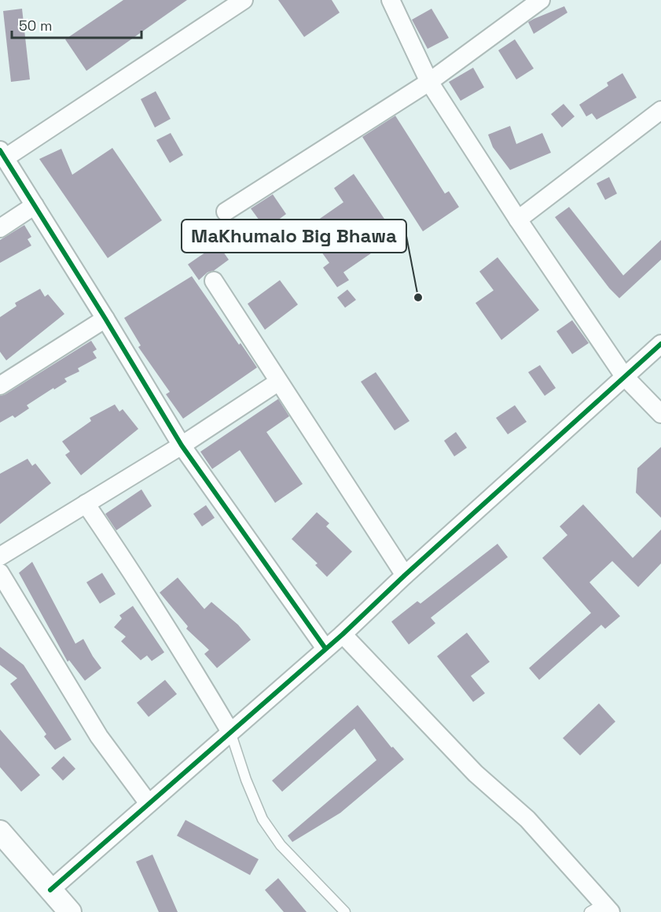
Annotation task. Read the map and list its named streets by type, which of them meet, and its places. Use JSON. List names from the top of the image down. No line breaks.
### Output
{"places":["MaKhumalo Big Bhawa"],"scale_bar":"50 m"}
